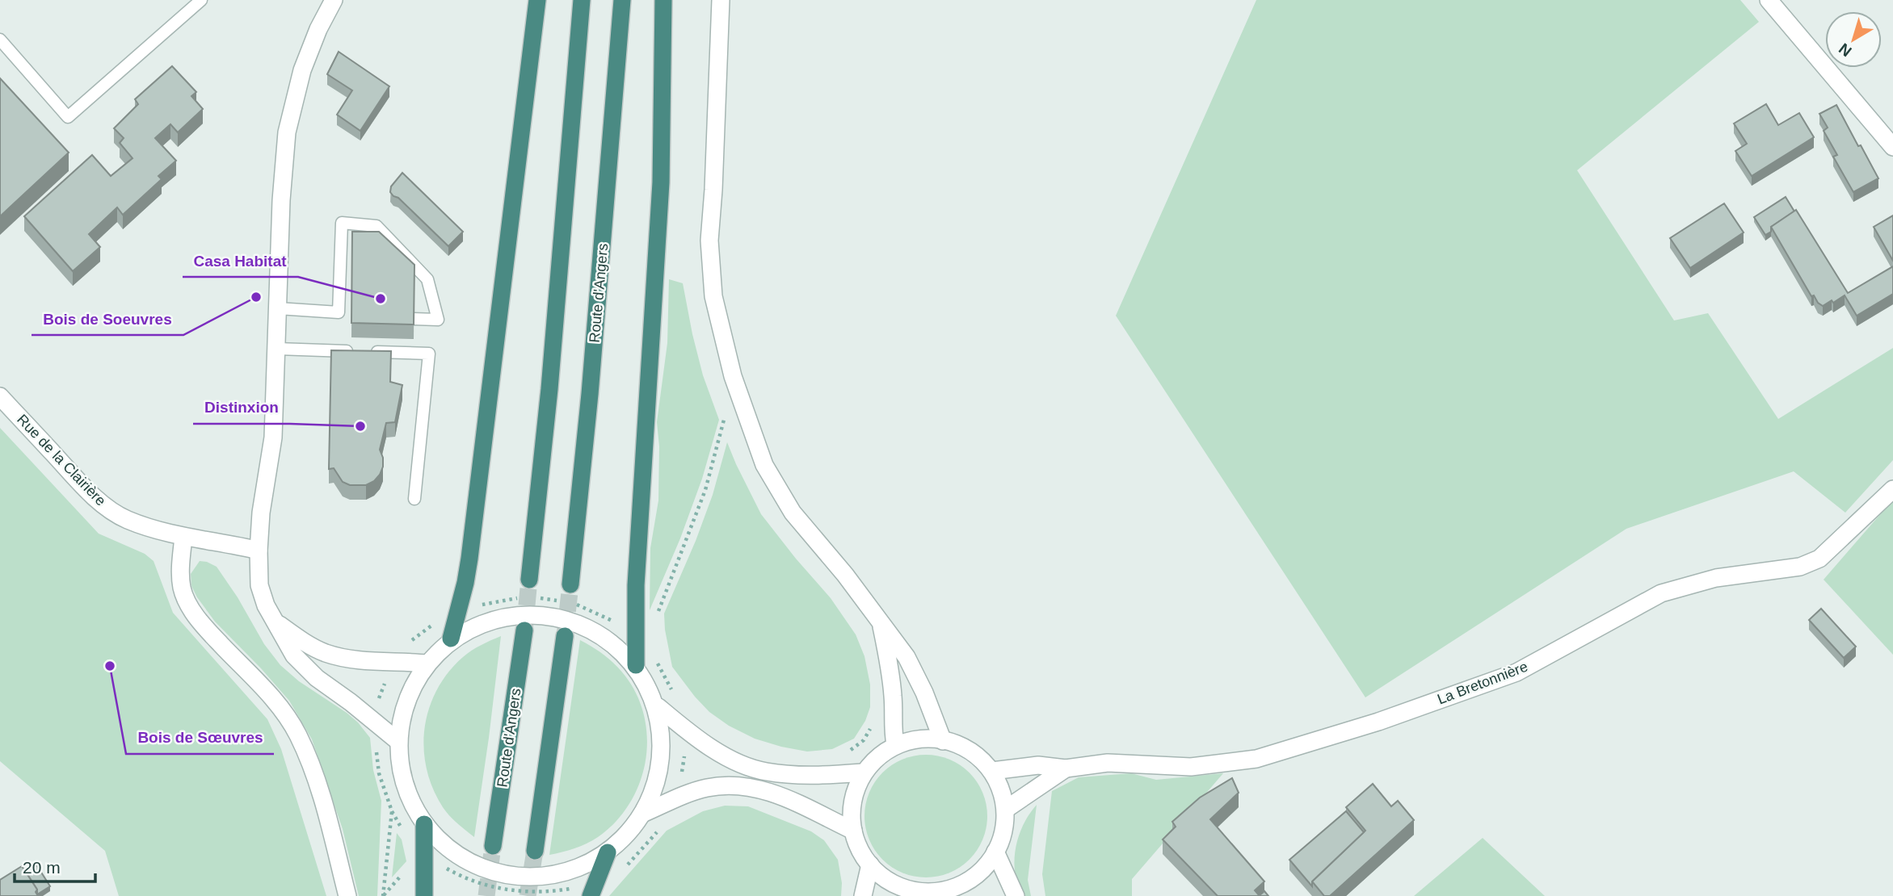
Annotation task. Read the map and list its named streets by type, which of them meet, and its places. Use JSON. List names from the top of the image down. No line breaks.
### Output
{"streets":{"highway":["Route d'Angers"],"street":["Rue de la Clairière","La Bretonnière"]},"places":["Bois de Soeuvres","Casa Habitat","Distinxion","Bois de Sœuvres"],"scale_bar":"20 m","north":"bottom left"}
